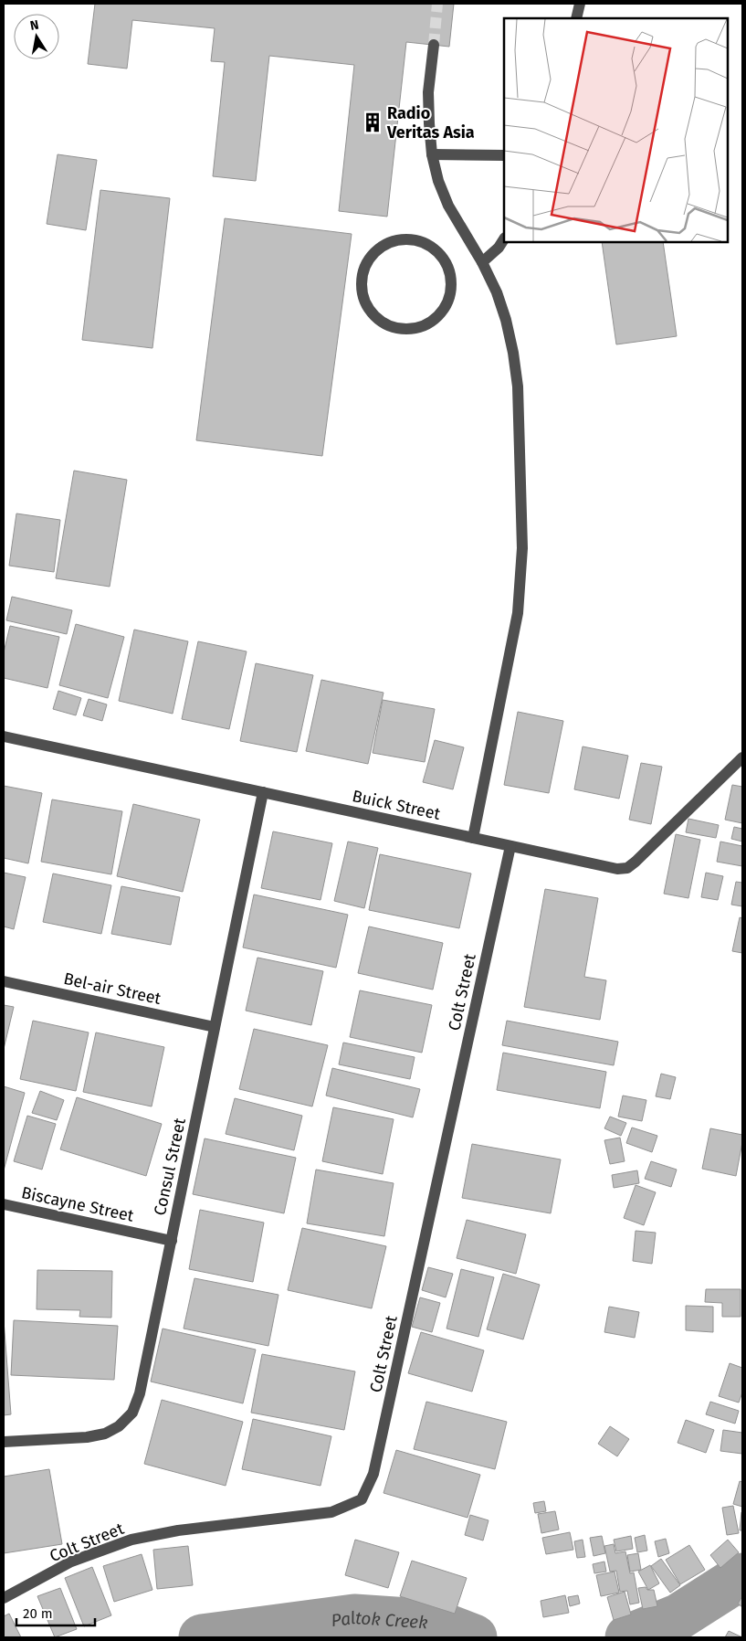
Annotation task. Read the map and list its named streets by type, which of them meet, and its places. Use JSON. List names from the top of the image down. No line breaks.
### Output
{"streets":{"street":["Buick Street","Bel-air Street","Colt Street","Consul Street","Biscayne Street"]},"crossings":[["Buick Street","Colt Street"],["Buick Street","Consul Street"],["Bel-air Street","Consul Street"],["Consul Street","Biscayne Street"]],"water":["Paltok Creek"],"places":{"building":["Radio Veritas Asia"]},"scale_bar":"20 m","north":"top"}
